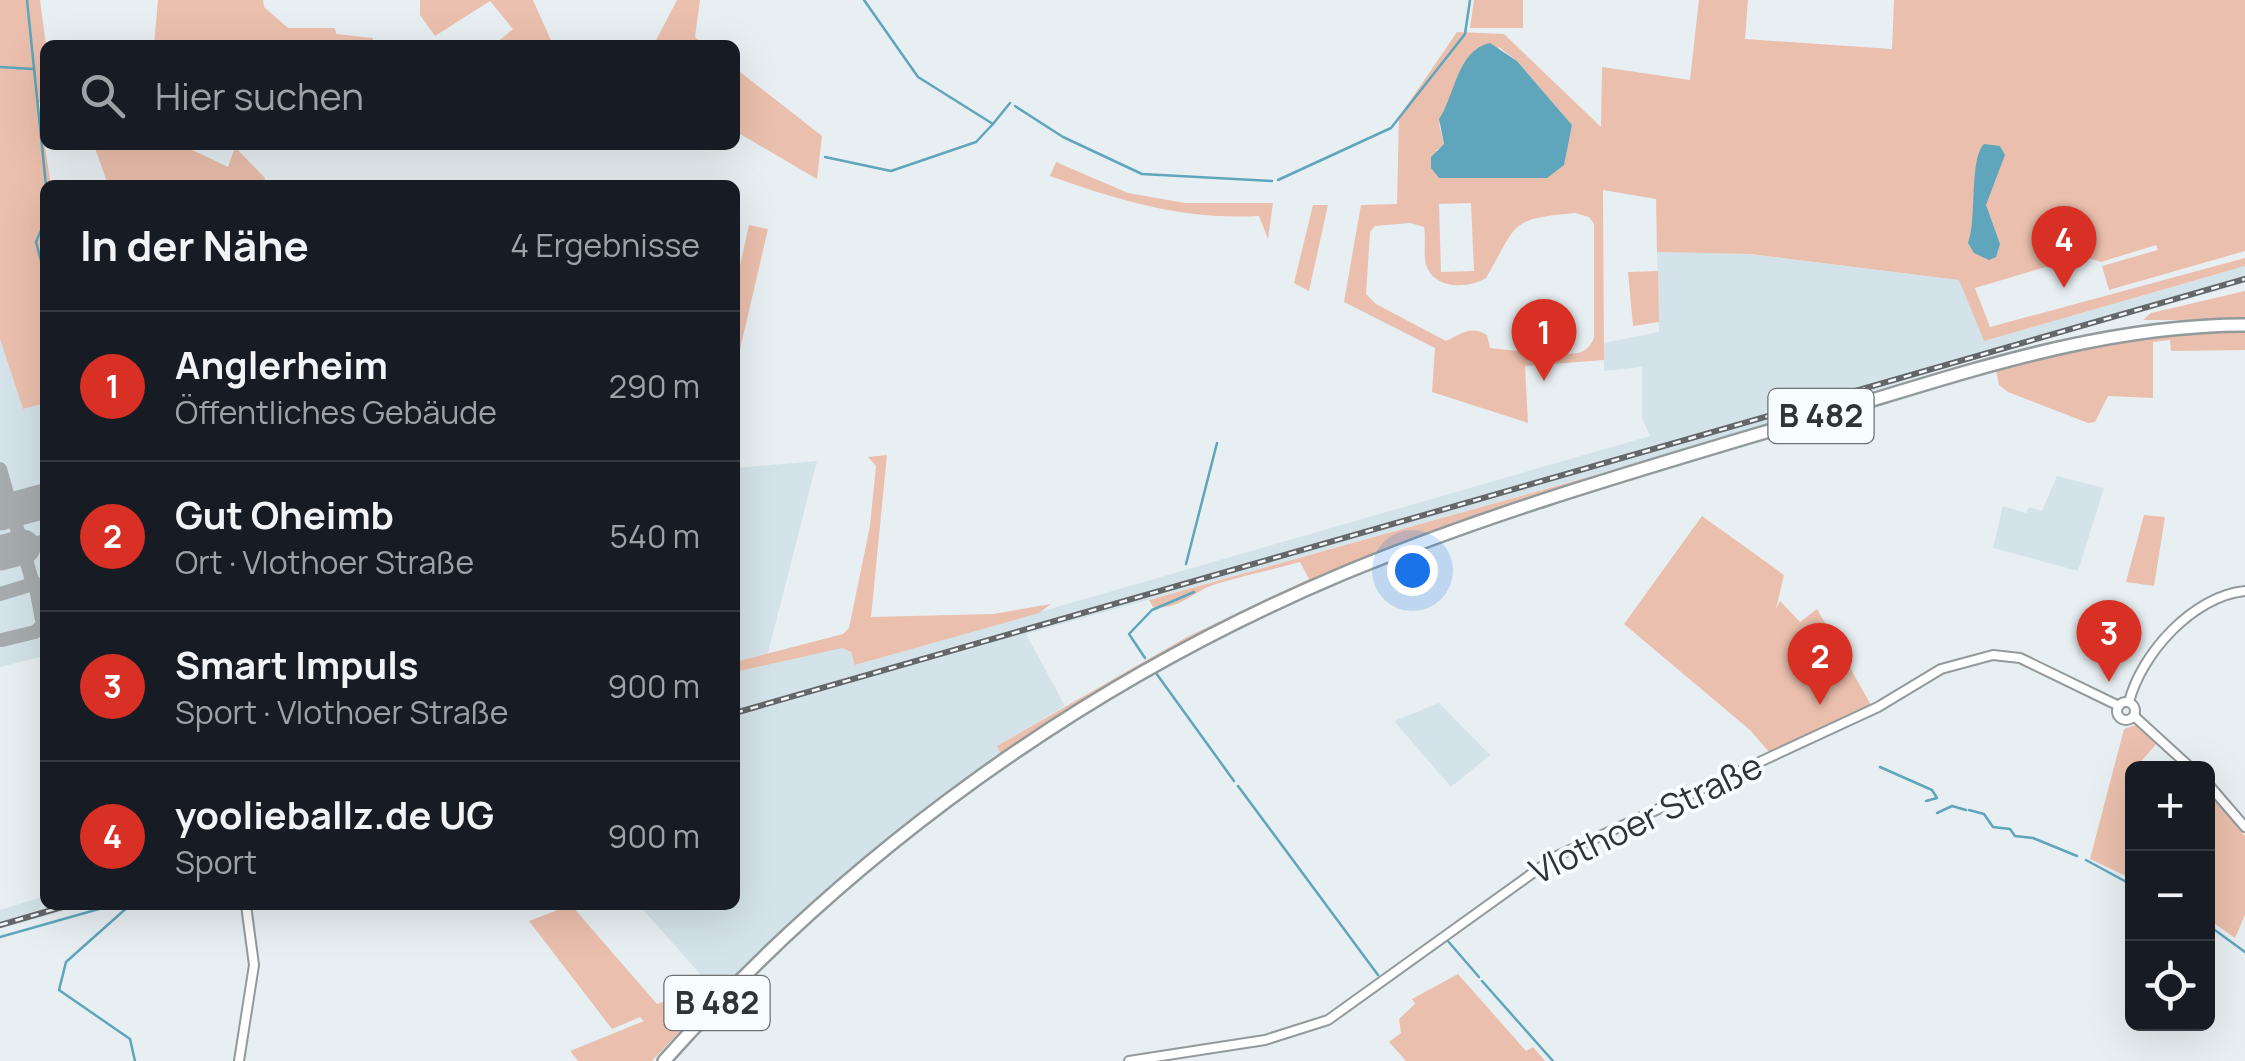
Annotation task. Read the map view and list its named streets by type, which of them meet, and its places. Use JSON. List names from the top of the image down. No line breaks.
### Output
{"streets":{"main road":["B 482"],"street":["Vlothoer Straße"]},"page":{"search":"Hier suchen","heading":["In der Nähe","4 Ergebnisse"],"pins":["4","1","3","2"],"list":[{"mark":"1","name":"Anglerheim","note":"Öffentliches Gebäude","value":"290 m"},{"mark":"2","name":"Gut Oheimb","note":"Ort · Vlothoer Straße","value":"540 m"},{"mark":"3","name":"Smart Impuls","note":"Sport · Vlothoer Straße","value":"900 m"},{"mark":"4","name":"yoolieballz.de UG","note":"Sport","value":"900 m"}],"map_buttons":["+","−"]}}
